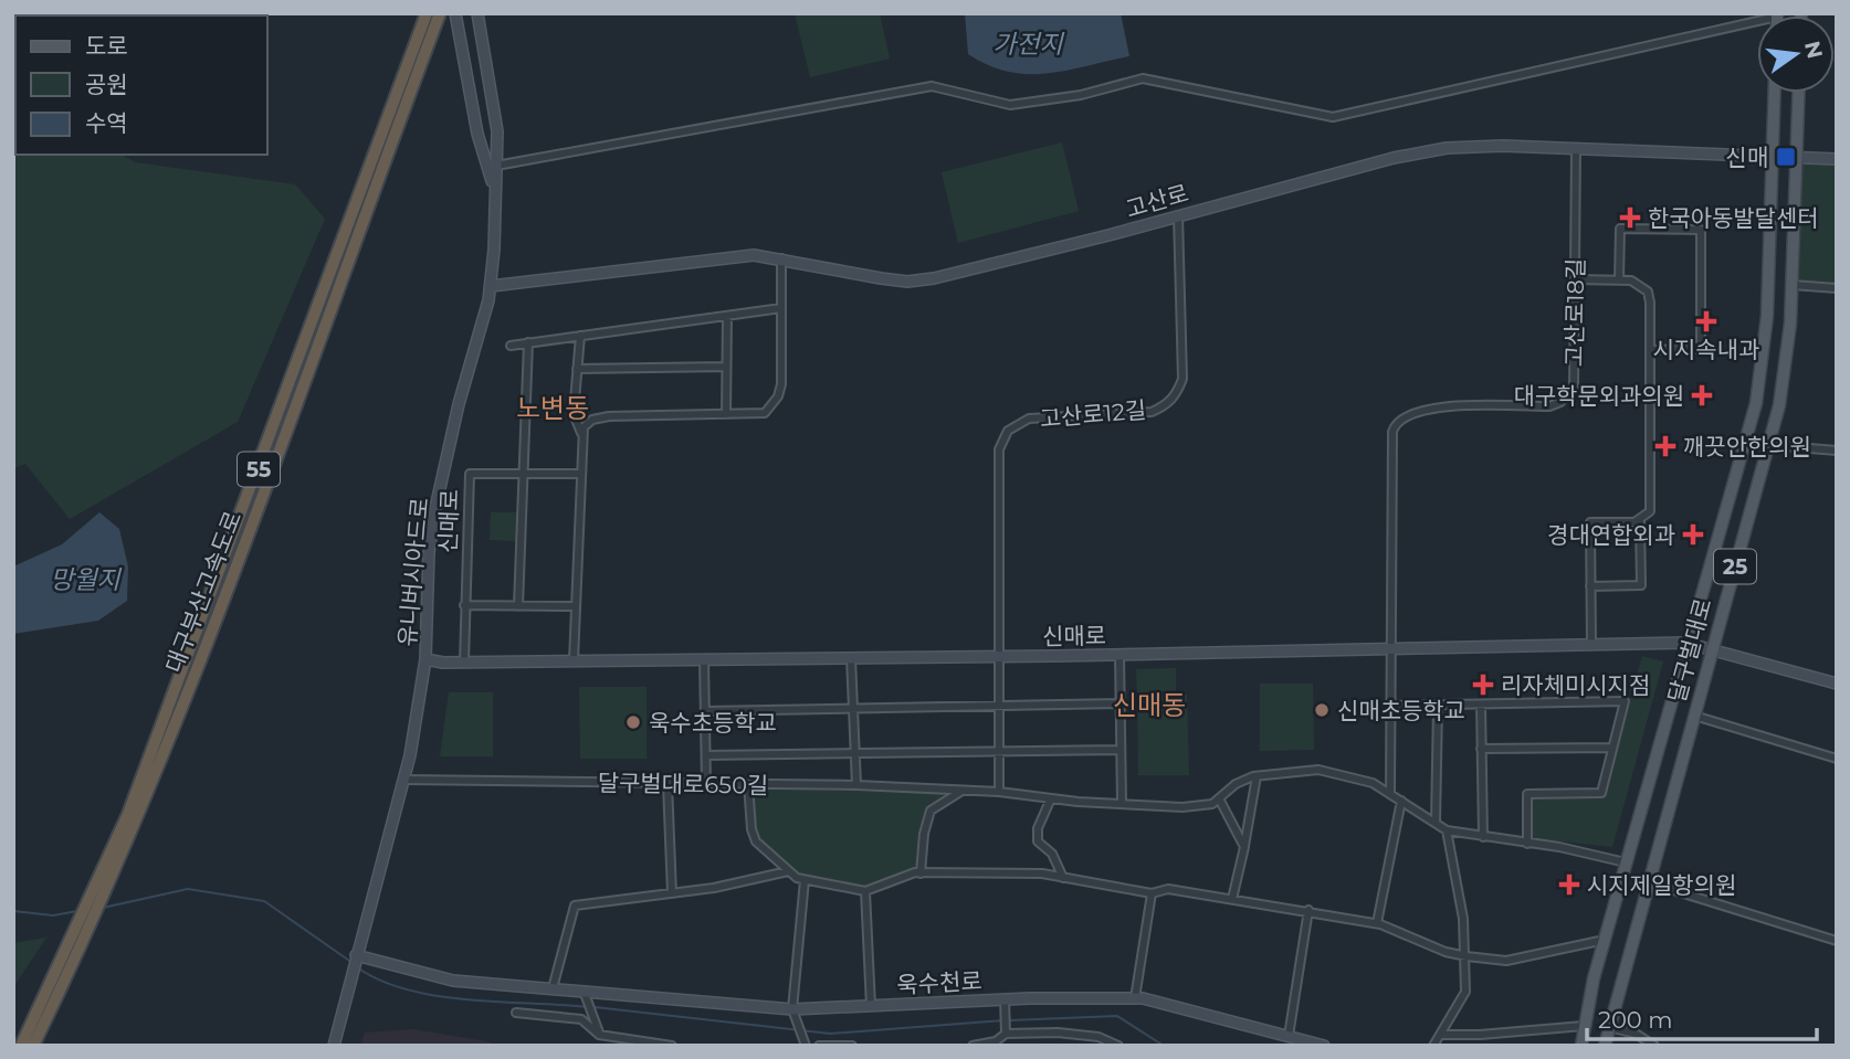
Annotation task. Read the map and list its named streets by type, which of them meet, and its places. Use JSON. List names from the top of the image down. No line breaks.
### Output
{"streets":{"highway":["55","대구부산고속도로"],"main road":["고산로","신매로","25","유니버시아드로","달구벌대로","욱수천로"],"street":["고산로18길","고산로12길","달구벌대로650길"]},"crossings":[["고산로","고산로18길"],["고산로","고산로12길"],["고산로","유니버시아드로"],["고산로","달구벌대로"],["고산로18길","신매로"],["고산로12길","신매로"],["신매로","유니버시아드로"],["신매로","달구벌대로"],["유니버시아드로","달구벌대로650길"],["유니버시아드로","욱수천로"],["달구벌대로","달구벌대로650길"]],"districts":["노변동","신매동"],"water":["가전지","망월지"],"places":{"transit":["신매"],"health":["한국아동발달센터","시지속내과","대구학문외과의원","깨끗안한의원","경대연합외과","리자체미시지점","시지제일항의원"],"other":["신매초등학교","욱수초등학교"]},"legend":["도로","공원","수역"],"scale_bar":"200 m","north":"right"}
